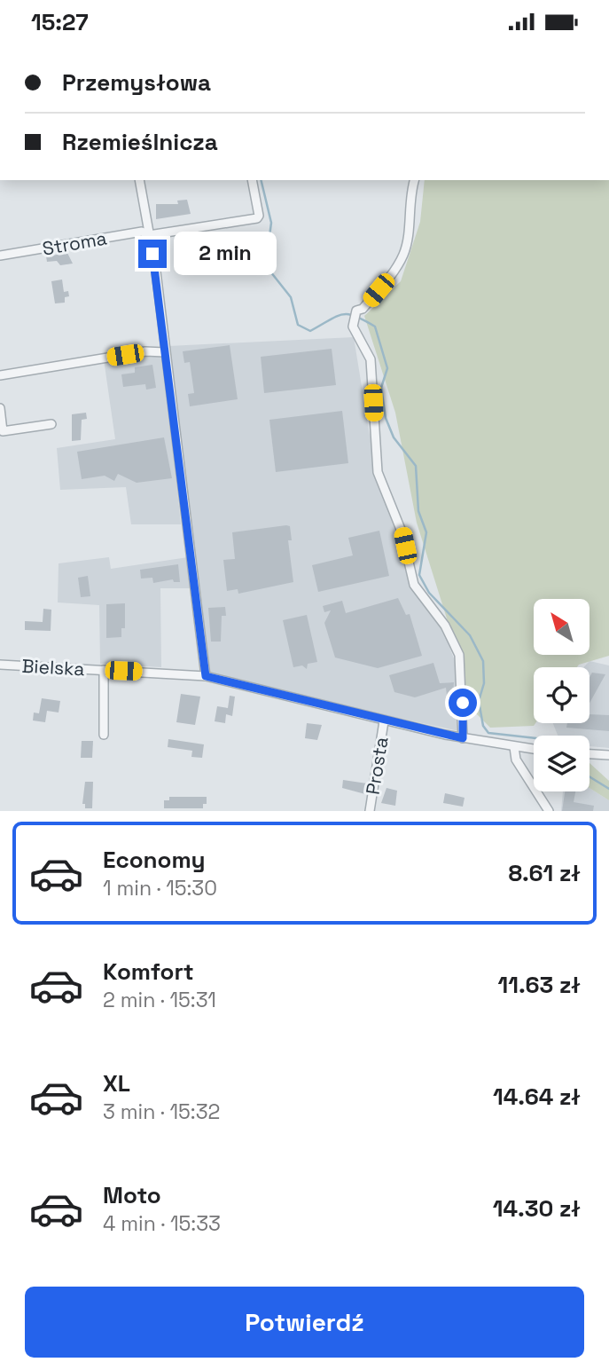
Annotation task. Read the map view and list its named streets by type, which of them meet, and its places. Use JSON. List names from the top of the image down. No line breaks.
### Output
{"streets":{"street":["Stroma","Bielska","Prosta"]},"crossings":[["Bielska","Prosta"]],"north":"top left","page":{"status":"15:27","banner":["Przemysłowa","Rzemieślnicza"],"bubble":"2 min","list":[{"name":"Economy","note":"1 min · 15:30","value":"8.61 zł"},{"name":"Komfort","note":"2 min · 15:31","value":"11.63 zł"},{"name":"XL","note":"3 min · 15:32","value":"14.64 zł"},{"name":"Moto","note":"4 min · 15:33","value":"14.30 zł"}],"buttons":"Potwierdź"}}
